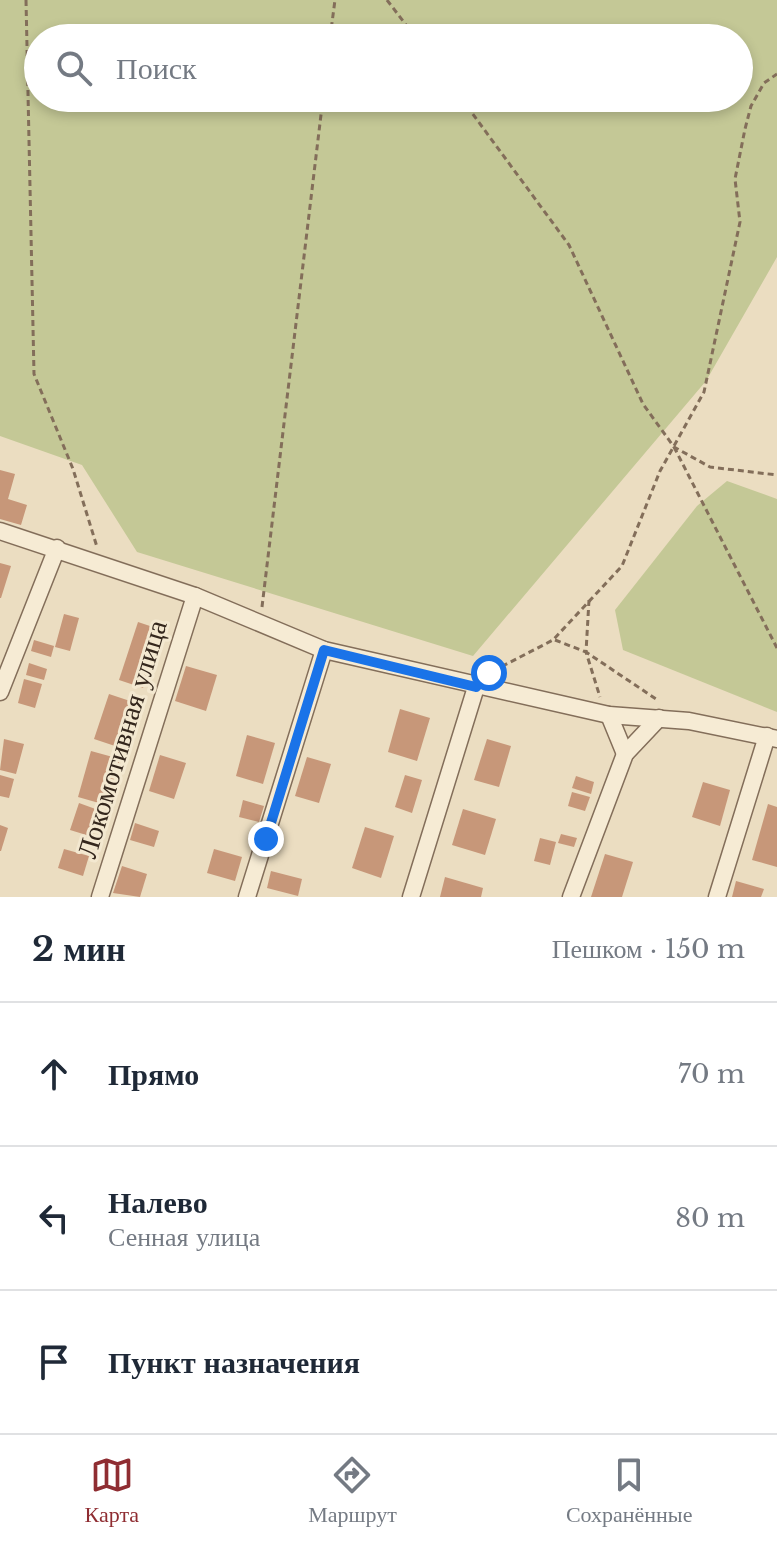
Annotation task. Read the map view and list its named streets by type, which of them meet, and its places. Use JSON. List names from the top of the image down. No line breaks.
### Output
{"streets":{"street":["Локомотивная улица"]},"page":{"search":"Поиск","heading":["2 мин","Пешком · 150 m"],"list":[["Прямо","70 m"],["Налево","Сенная улица","80 m"],"Пункт назначения"],"nav":["Карта","Маршрут","Сохранённые"]}}
